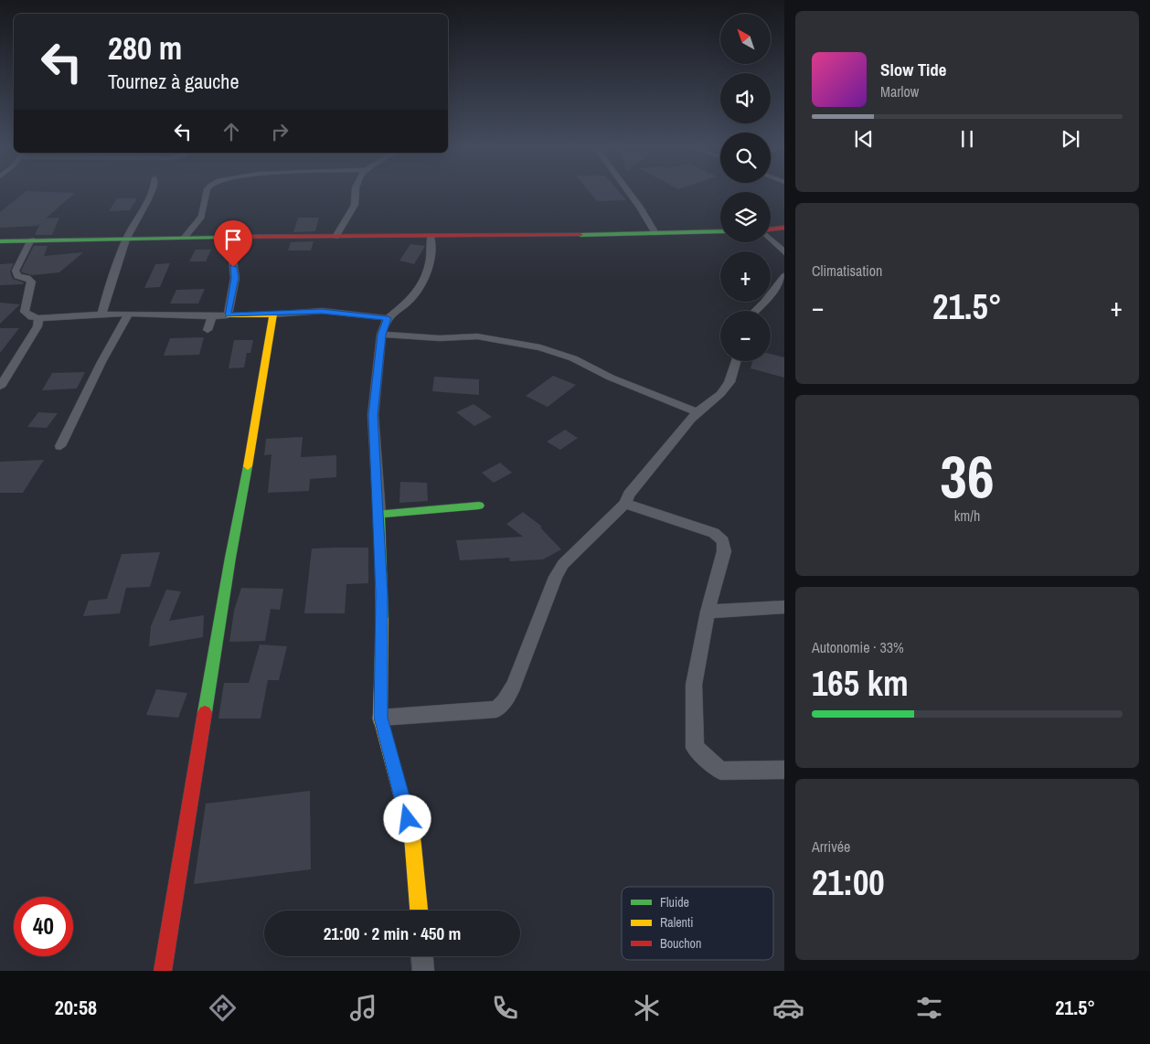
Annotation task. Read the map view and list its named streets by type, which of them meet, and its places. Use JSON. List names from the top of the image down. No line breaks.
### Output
{"legend":["Fluide","Ralenti","Bouchon"],"north":"top left","page":{"map_buttons":["+","−"],"turn":["280 m","Tournez à gauche"],"song":["Slow Tide","Marlow"],"tile":["Climatisation",["36","km/h"],["Autonomie · 33%","165 km"],["Arrivée","21:00"]],"heat":["−","21.5°","+"],"limit":"40","trip":"21:00 · 2 min · 450 m","tabs":["20:58","21.5°"]}}
